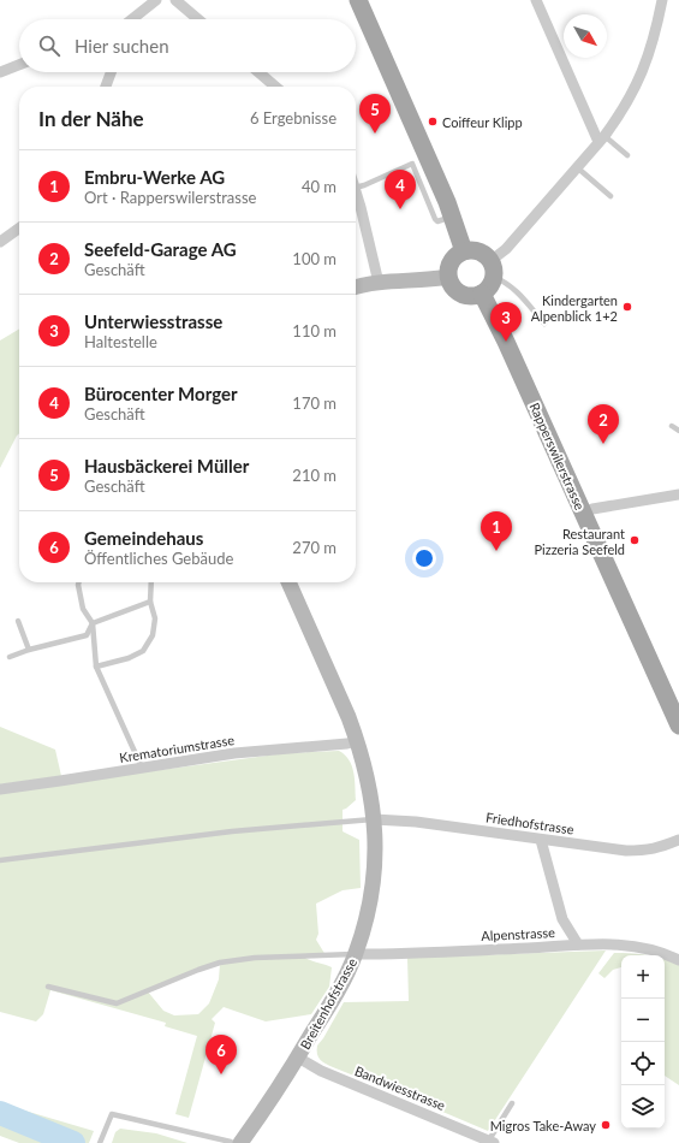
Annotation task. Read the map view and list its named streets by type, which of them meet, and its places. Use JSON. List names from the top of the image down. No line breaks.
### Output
{"streets":{"main road":["Rapperswilerstrasse"],"street":["Krematoriumstrasse","Friedhofstrasse","Alpenstrasse","Breitenhofstrasse","Bandwiesstrasse"]},"crossings":[["Krematoriumstrasse","Breitenhofstrasse"],["Friedhofstrasse","Breitenhofstrasse"],["Alpenstrasse","Breitenhofstrasse"],["Breitenhofstrasse","Bandwiesstrasse"]],"places":["Coiffeur Klipp","Kindergarten Alpenblick 1+2","Restaurant Pizzeria Seefeld","Migros Take-Away"],"north":"bottom right","page":{"search":"Hier suchen","heading":["In der Nähe","6 Ergebnisse"],"pins":["5","4","3","2","1","6"],"list":[{"mark":"1","name":"Embru-Werke AG","note":"Ort · Rapperswilerstrasse","value":"40 m"},{"mark":"2","name":"Seefeld-Garage AG","note":"Geschäft","value":"100 m"},{"mark":"3","name":"Unterwiesstrasse","note":"Haltestelle","value":"110 m"},{"mark":"4","name":"Bürocenter Morger","note":"Geschäft","value":"170 m"},{"mark":"5","name":"Hausbäckerei Müller","note":"Geschäft","value":"210 m"},{"mark":"6","name":"Gemeindehaus","note":"Öffentliches Gebäude","value":"270 m"}],"map_buttons":["+","−"]}}
